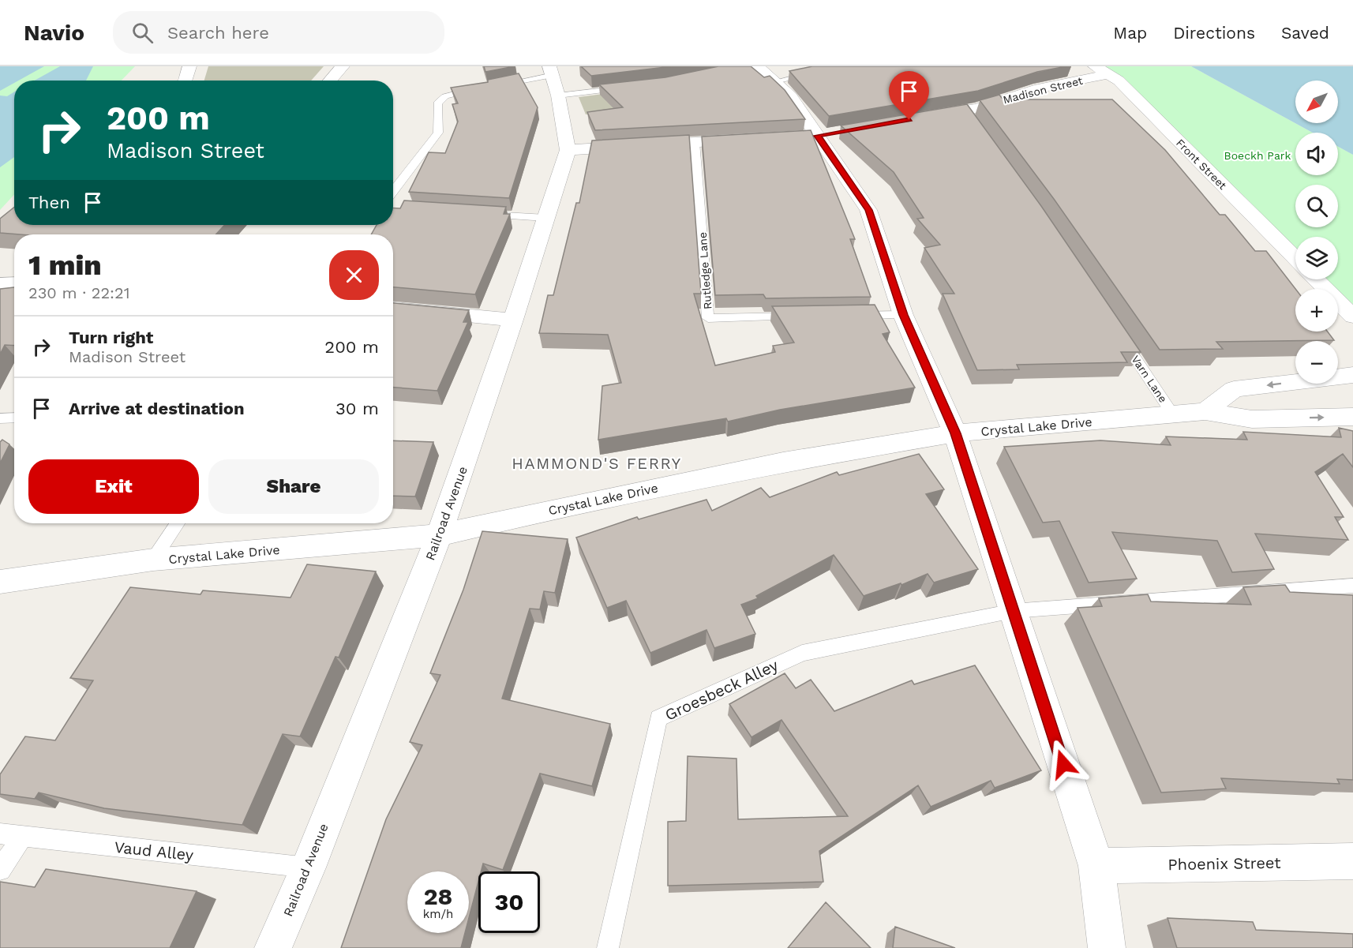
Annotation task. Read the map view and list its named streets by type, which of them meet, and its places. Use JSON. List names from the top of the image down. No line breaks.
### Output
{"streets":{"street":["Madison Street","Front Street","Crystal Lake Drive","Railroad Avenue","Phoenix Street"],"lane":["Rutledge Lane","Varn Lane","Groesbeck Alley","Vaud Alley"]},"crossings":[["Madison Street","Front Street"],["Varn Lane","Crystal Lake Drive"],["Crystal Lake Drive","Railroad Avenue"],["Railroad Avenue","Vaud Alley"]],"districts":["HAMMOND'S FERRY"],"parks":["Boeckh Park"],"north":"bottom left","page":{"header":"Navio","search":"Search here","nav":["Map","Directions","Saved"],"map_buttons":["+","−"],"turn":["200 m","Madison Street"],"then":"Then","heading":["1 min","230 m · 22:21"],"list":[{"name":"Turn right","note":"Madison Street","value":"200 m"},{"name":"Arrive at destination","value":"30 m"}],"buttons":["Exit","Share"],"speed":"28 km/h","limit":"30"}}
